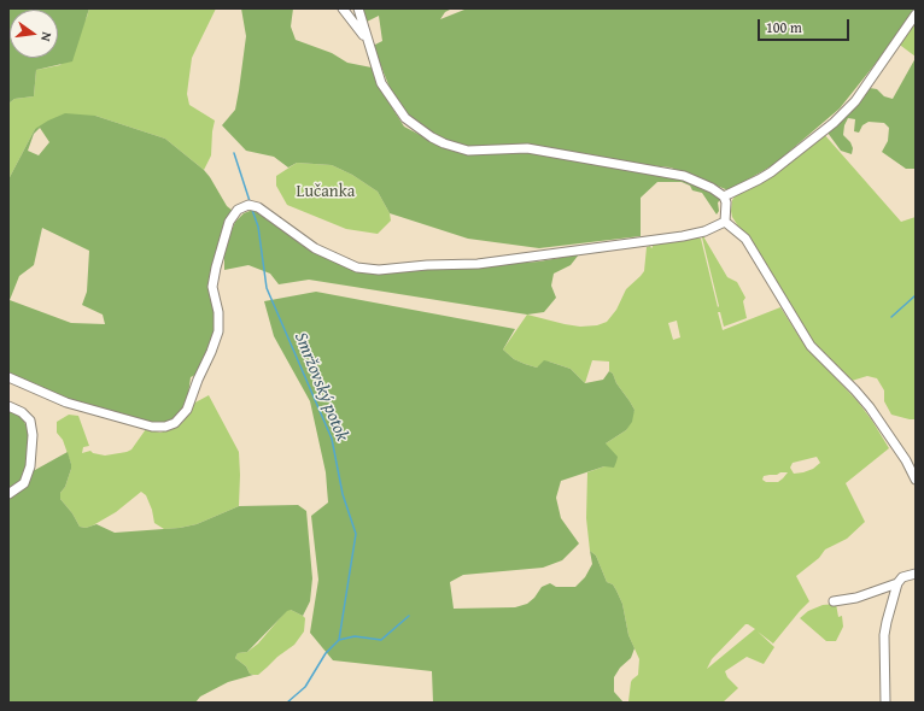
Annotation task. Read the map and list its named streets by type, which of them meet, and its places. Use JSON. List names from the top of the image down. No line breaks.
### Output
{"water":["Smržovský potok"],"parks":["Lučanka"],"scale_bar":"100 m","north":"right"}
